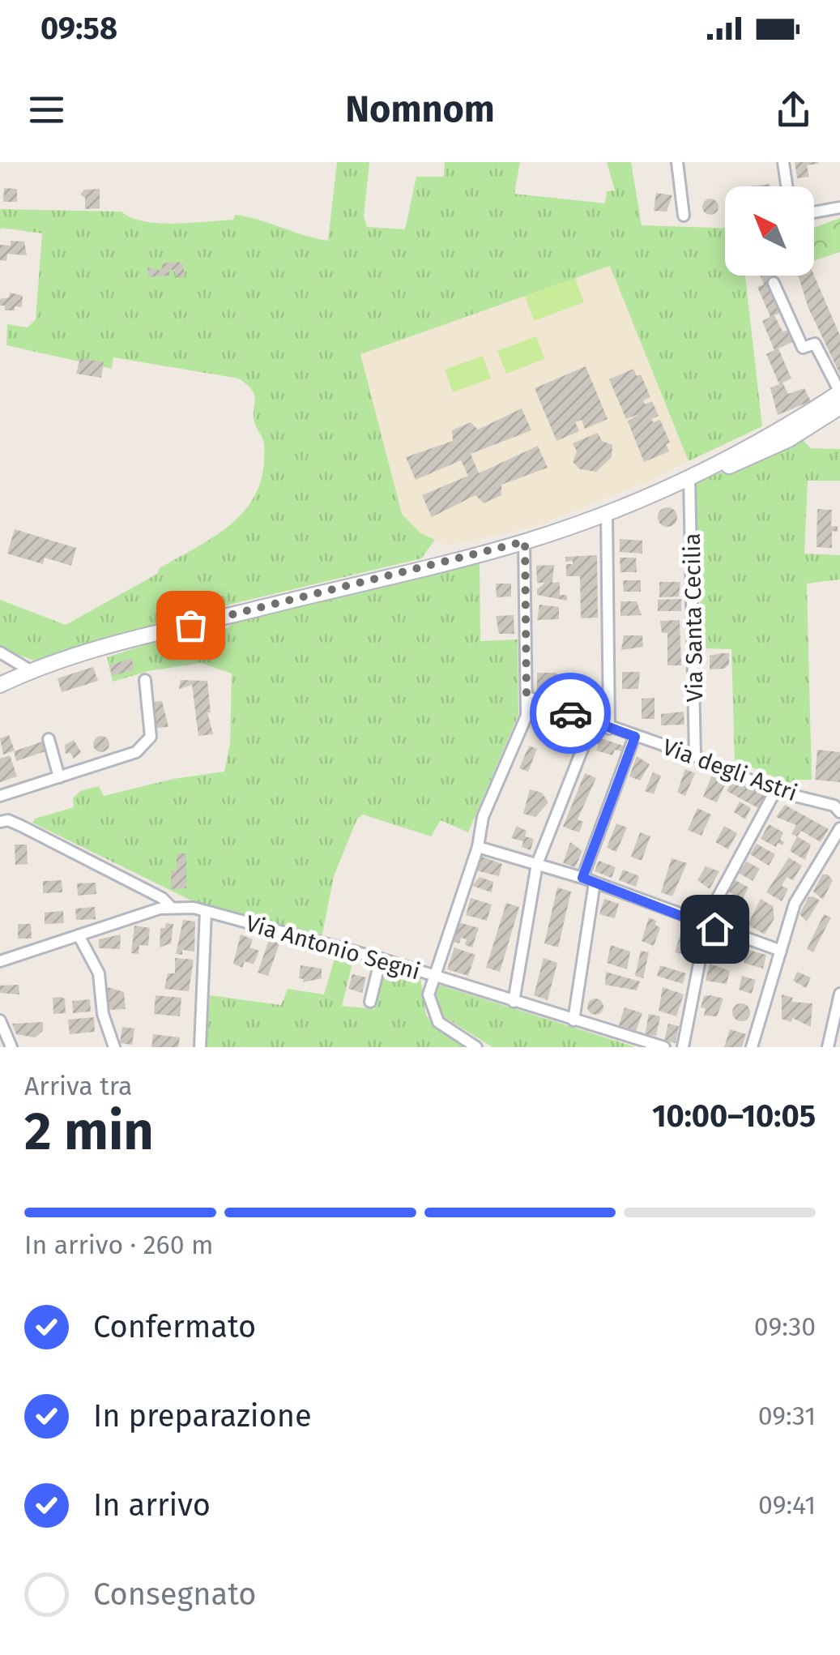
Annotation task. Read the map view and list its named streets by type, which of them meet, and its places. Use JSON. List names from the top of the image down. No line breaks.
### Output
{"streets":{"street":["Via Santa Cecilia","Via degli Astri","Via Antonio Segni"]},"crossings":[["Via Santa Cecilia","Via degli Astri"]],"north":"top left","page":{"status":"09:58","header":"Nomnom","heading":["2 min","Arriva tra","10:00–10:05"],"bar":"In arrivo · 260 m","list":[["Confermato","09:30"],["In preparazione","09:31"],["In arrivo","09:41"],"Consegnato"]}}
